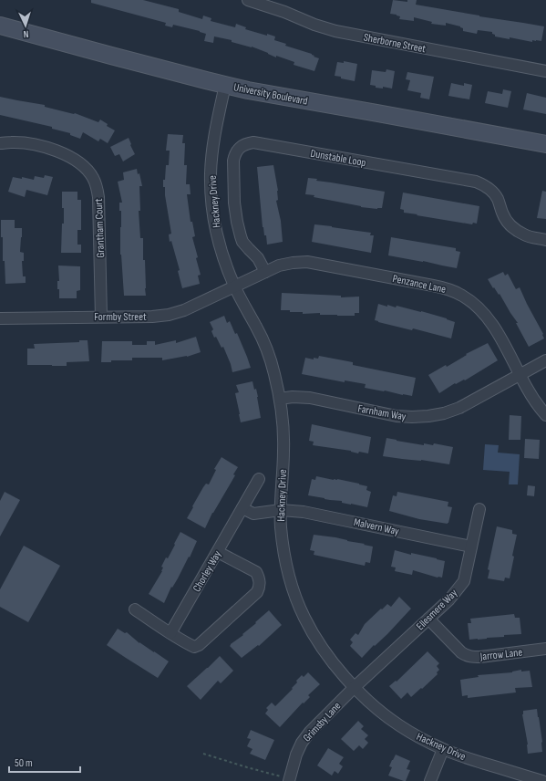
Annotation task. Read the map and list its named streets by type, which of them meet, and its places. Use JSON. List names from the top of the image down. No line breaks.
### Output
{"streets":{"street":["Sherborne Street","University Boulevard","Dunstable Loop","Hackney Drive","Grantham Court","Penzance Lane","Formby Street","Farnham Way","Malvern Way","Chorley Way","Ellesmere Way","Jarrow Lane","Grimsby Lane"]},"crossings":[["University Boulevard","Hackney Drive"],["Dunstable Loop","Penzance Lane"],["Hackney Drive","Penzance Lane"],["Hackney Drive","Formby Street"],["Hackney Drive","Farnham Way"],["Hackney Drive","Malvern Way"],["Hackney Drive","Ellesmere Way"],["Hackney Drive","Grimsby Lane"],["Grantham Court","Formby Street"],["Penzance Lane","Formby Street"],["Penzance Lane","Farnham Way"],["Malvern Way","Ellesmere Way"],["Ellesmere Way","Jarrow Lane"],["Ellesmere Way","Grimsby Lane"]],"scale_bar":"50 m","north":"bottom"}
